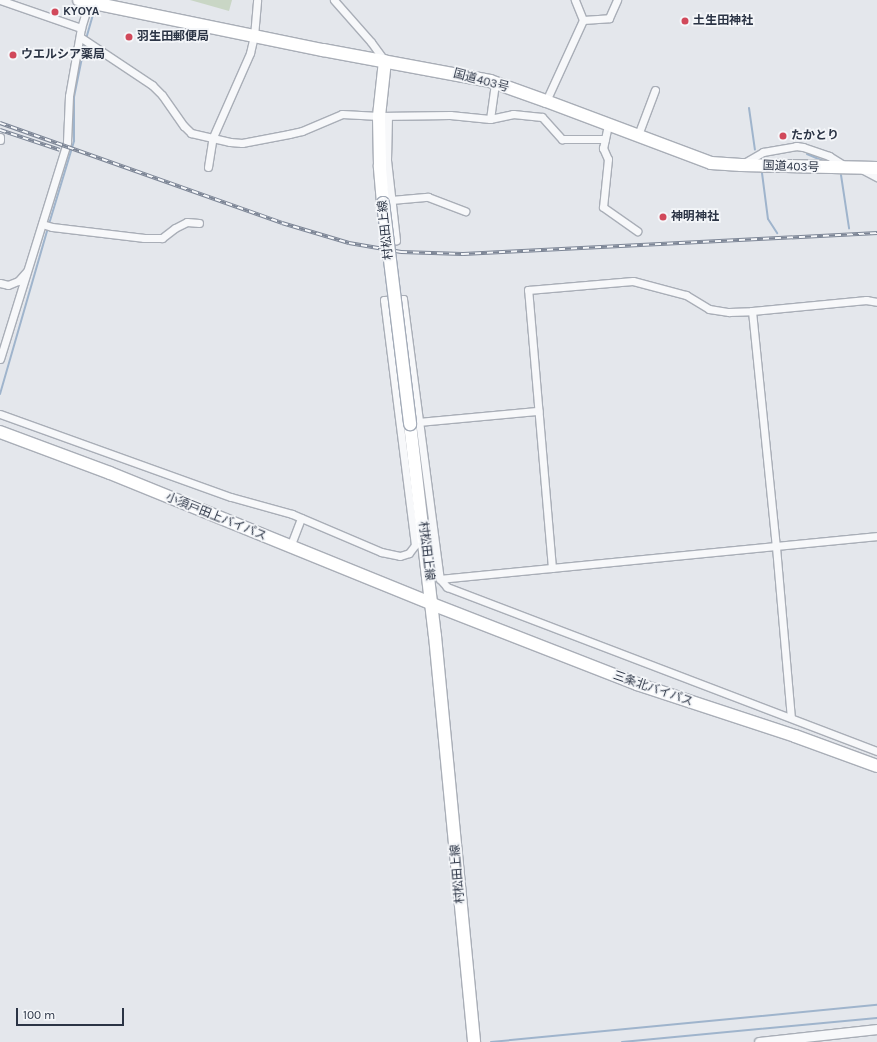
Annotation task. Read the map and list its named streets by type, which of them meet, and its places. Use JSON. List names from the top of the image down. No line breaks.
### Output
{"streets":{"main road":["国道403号","村松田上線","小須戸田上バイパス","三条北バイパス"]},"crossings":[["国道403号","村松田上線"],["村松田上線","小須戸田上バイパス"],["村松田上線","三条北バイパス"],["小須戸田上バイパス","三条北バイパス"]],"places":["KYOYA","土生田神社","羽生田郵便局","ウエルシア薬局","たかとり","神明神社"],"scale_bar":"100 m"}
